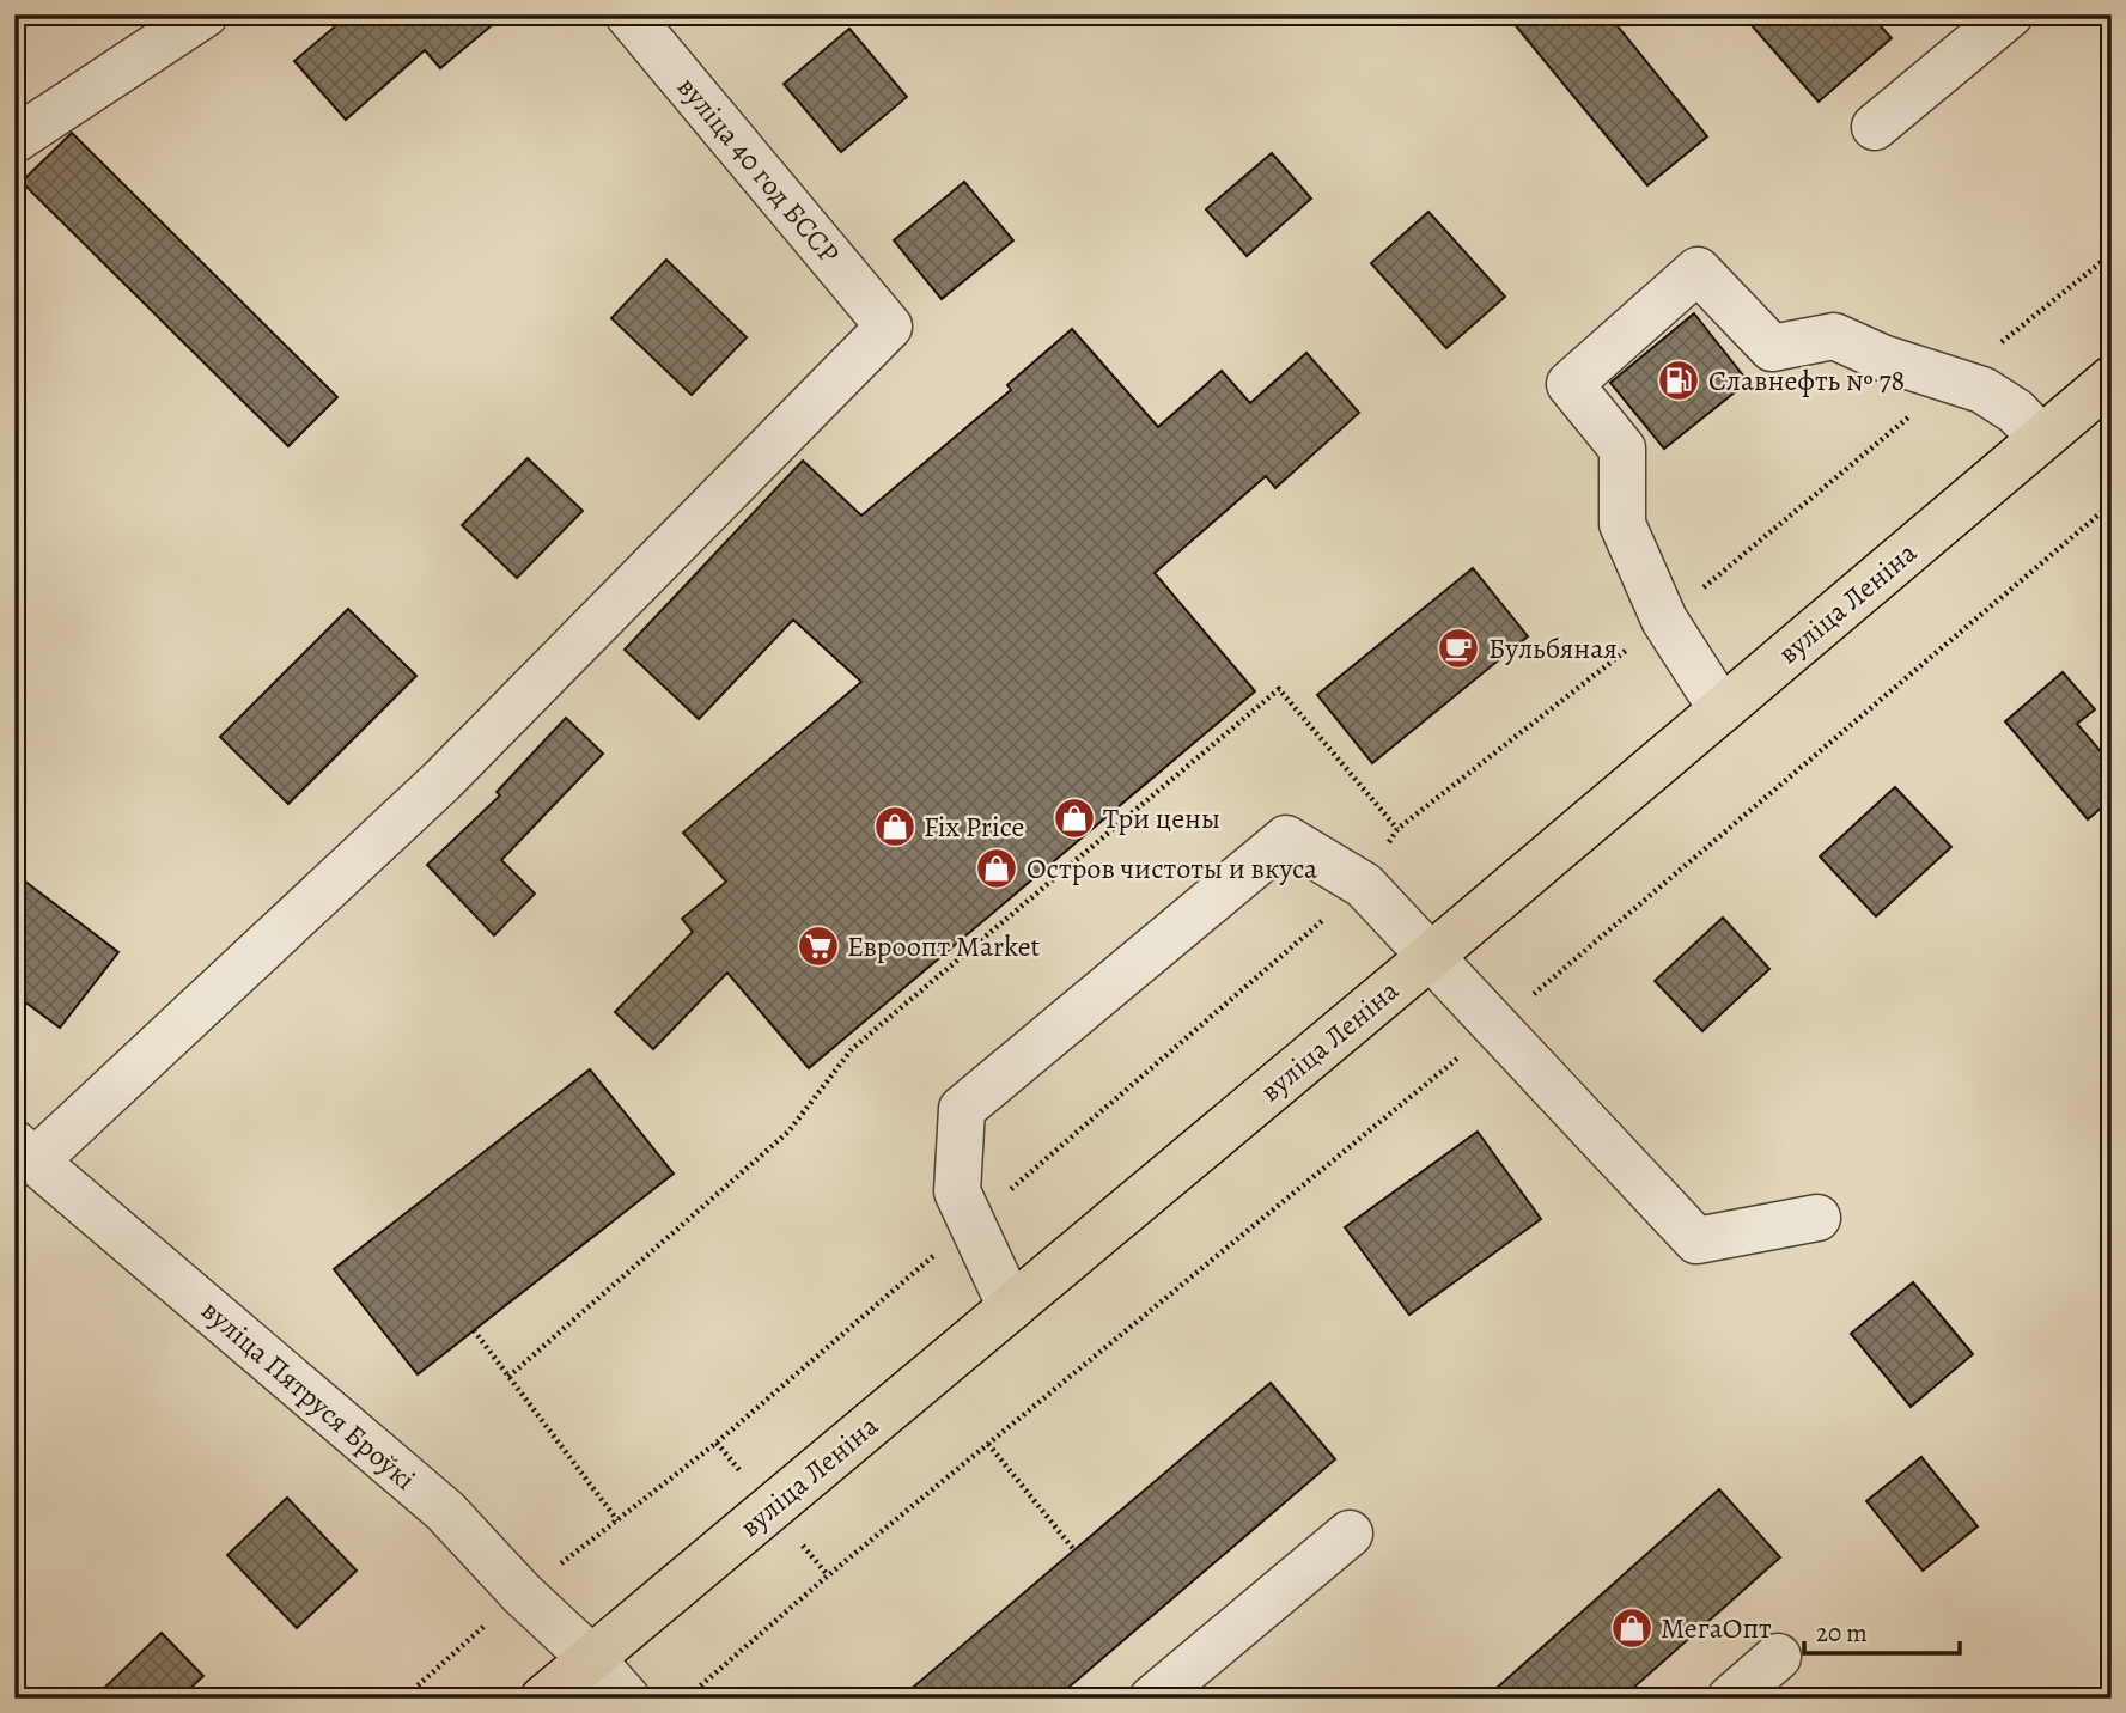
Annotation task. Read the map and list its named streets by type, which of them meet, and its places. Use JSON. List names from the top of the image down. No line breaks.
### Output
{"streets":{"main road":["вуліца Леніна"],"street":["вуліца 40 год БССР","вуліца Пятруся Броўкі"]},"crossings":[["вуліца 40 год БССР","вуліца Пятруся Броўкі"],["вуліца Леніна","вуліца Пятруся Броўкі"]],"places":{"fuel station":["Славнефть № 78"],"cafe":["Бульбяная"],"shop":["Три цены","Fix Price","Остров чистоты и вкуса","МегаОпт"],"supermarket":["Евроопт Market"]},"scale_bar":"20 m"}
